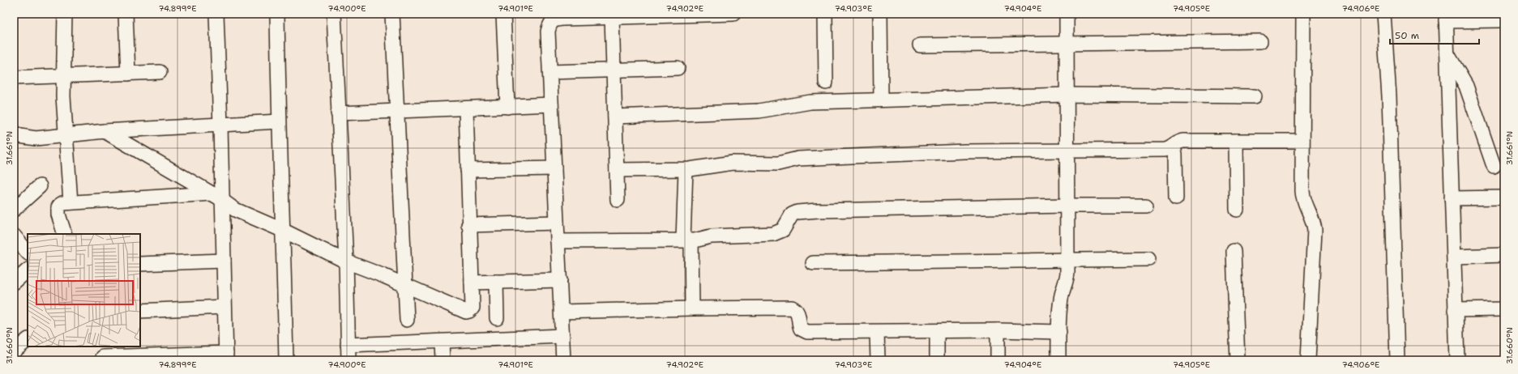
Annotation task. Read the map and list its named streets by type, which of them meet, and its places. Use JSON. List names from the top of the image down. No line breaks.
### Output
{"scale_bar":"50 m","coordinates":["74.899°E","74.900°E","74.901°E","74.902°E","74.903°E","74.904°E","74.905°E","74.906°E","31.661°N","31.660°N"]}
